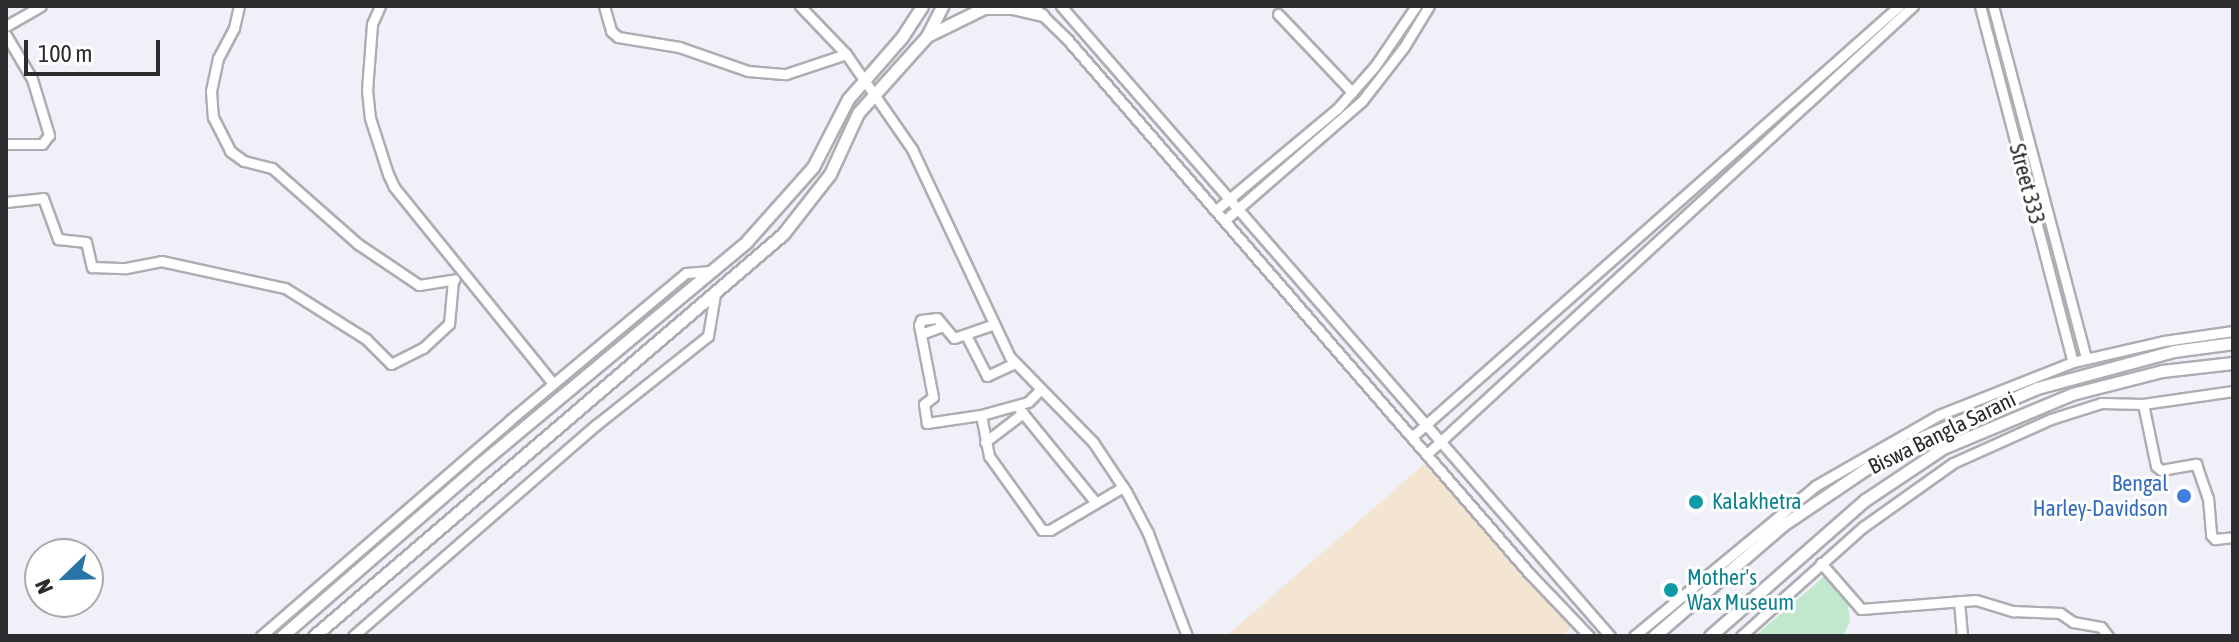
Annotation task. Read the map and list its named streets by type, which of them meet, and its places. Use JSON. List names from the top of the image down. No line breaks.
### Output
{"streets":{"main road":["Biswa Bangla Sarani"],"street":["Street 333"]},"places":["Bengal Harley-Davidson","Kalakhetra","Mother's Wax Museum"],"scale_bar":"100 m","north":"bottom left"}
